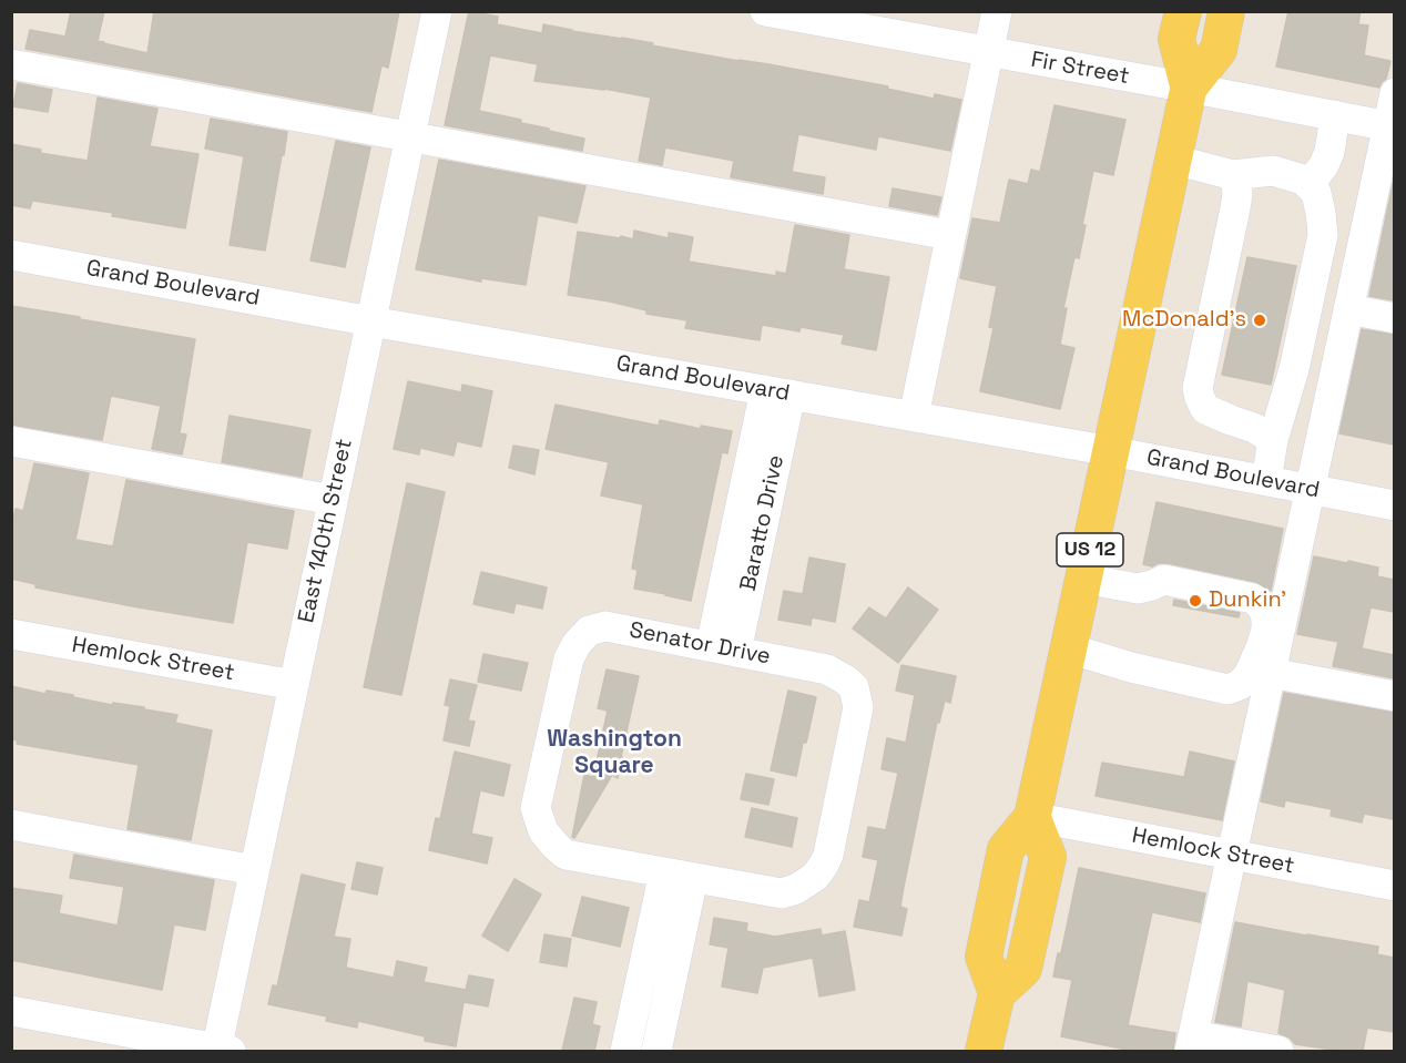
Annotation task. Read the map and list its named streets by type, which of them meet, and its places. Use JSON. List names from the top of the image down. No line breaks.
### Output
{"streets":{"main road":["US 12"],"street":["Fir Street","Grand Boulevard","Baratto Drive","East 140th Street","Senator Drive","Hemlock Street"]},"crossings":[["Fir Street","US 12"],["Grand Boulevard","Baratto Drive"],["Grand Boulevard","East 140th Street"],["Grand Boulevard","US 12"],["Baratto Drive","Senator Drive"],["East 140th Street","Hemlock Street"],["US 12","Hemlock Street"]],"districts":["Washington Square"],"places":["McDonald's","Dunkin'"]}
